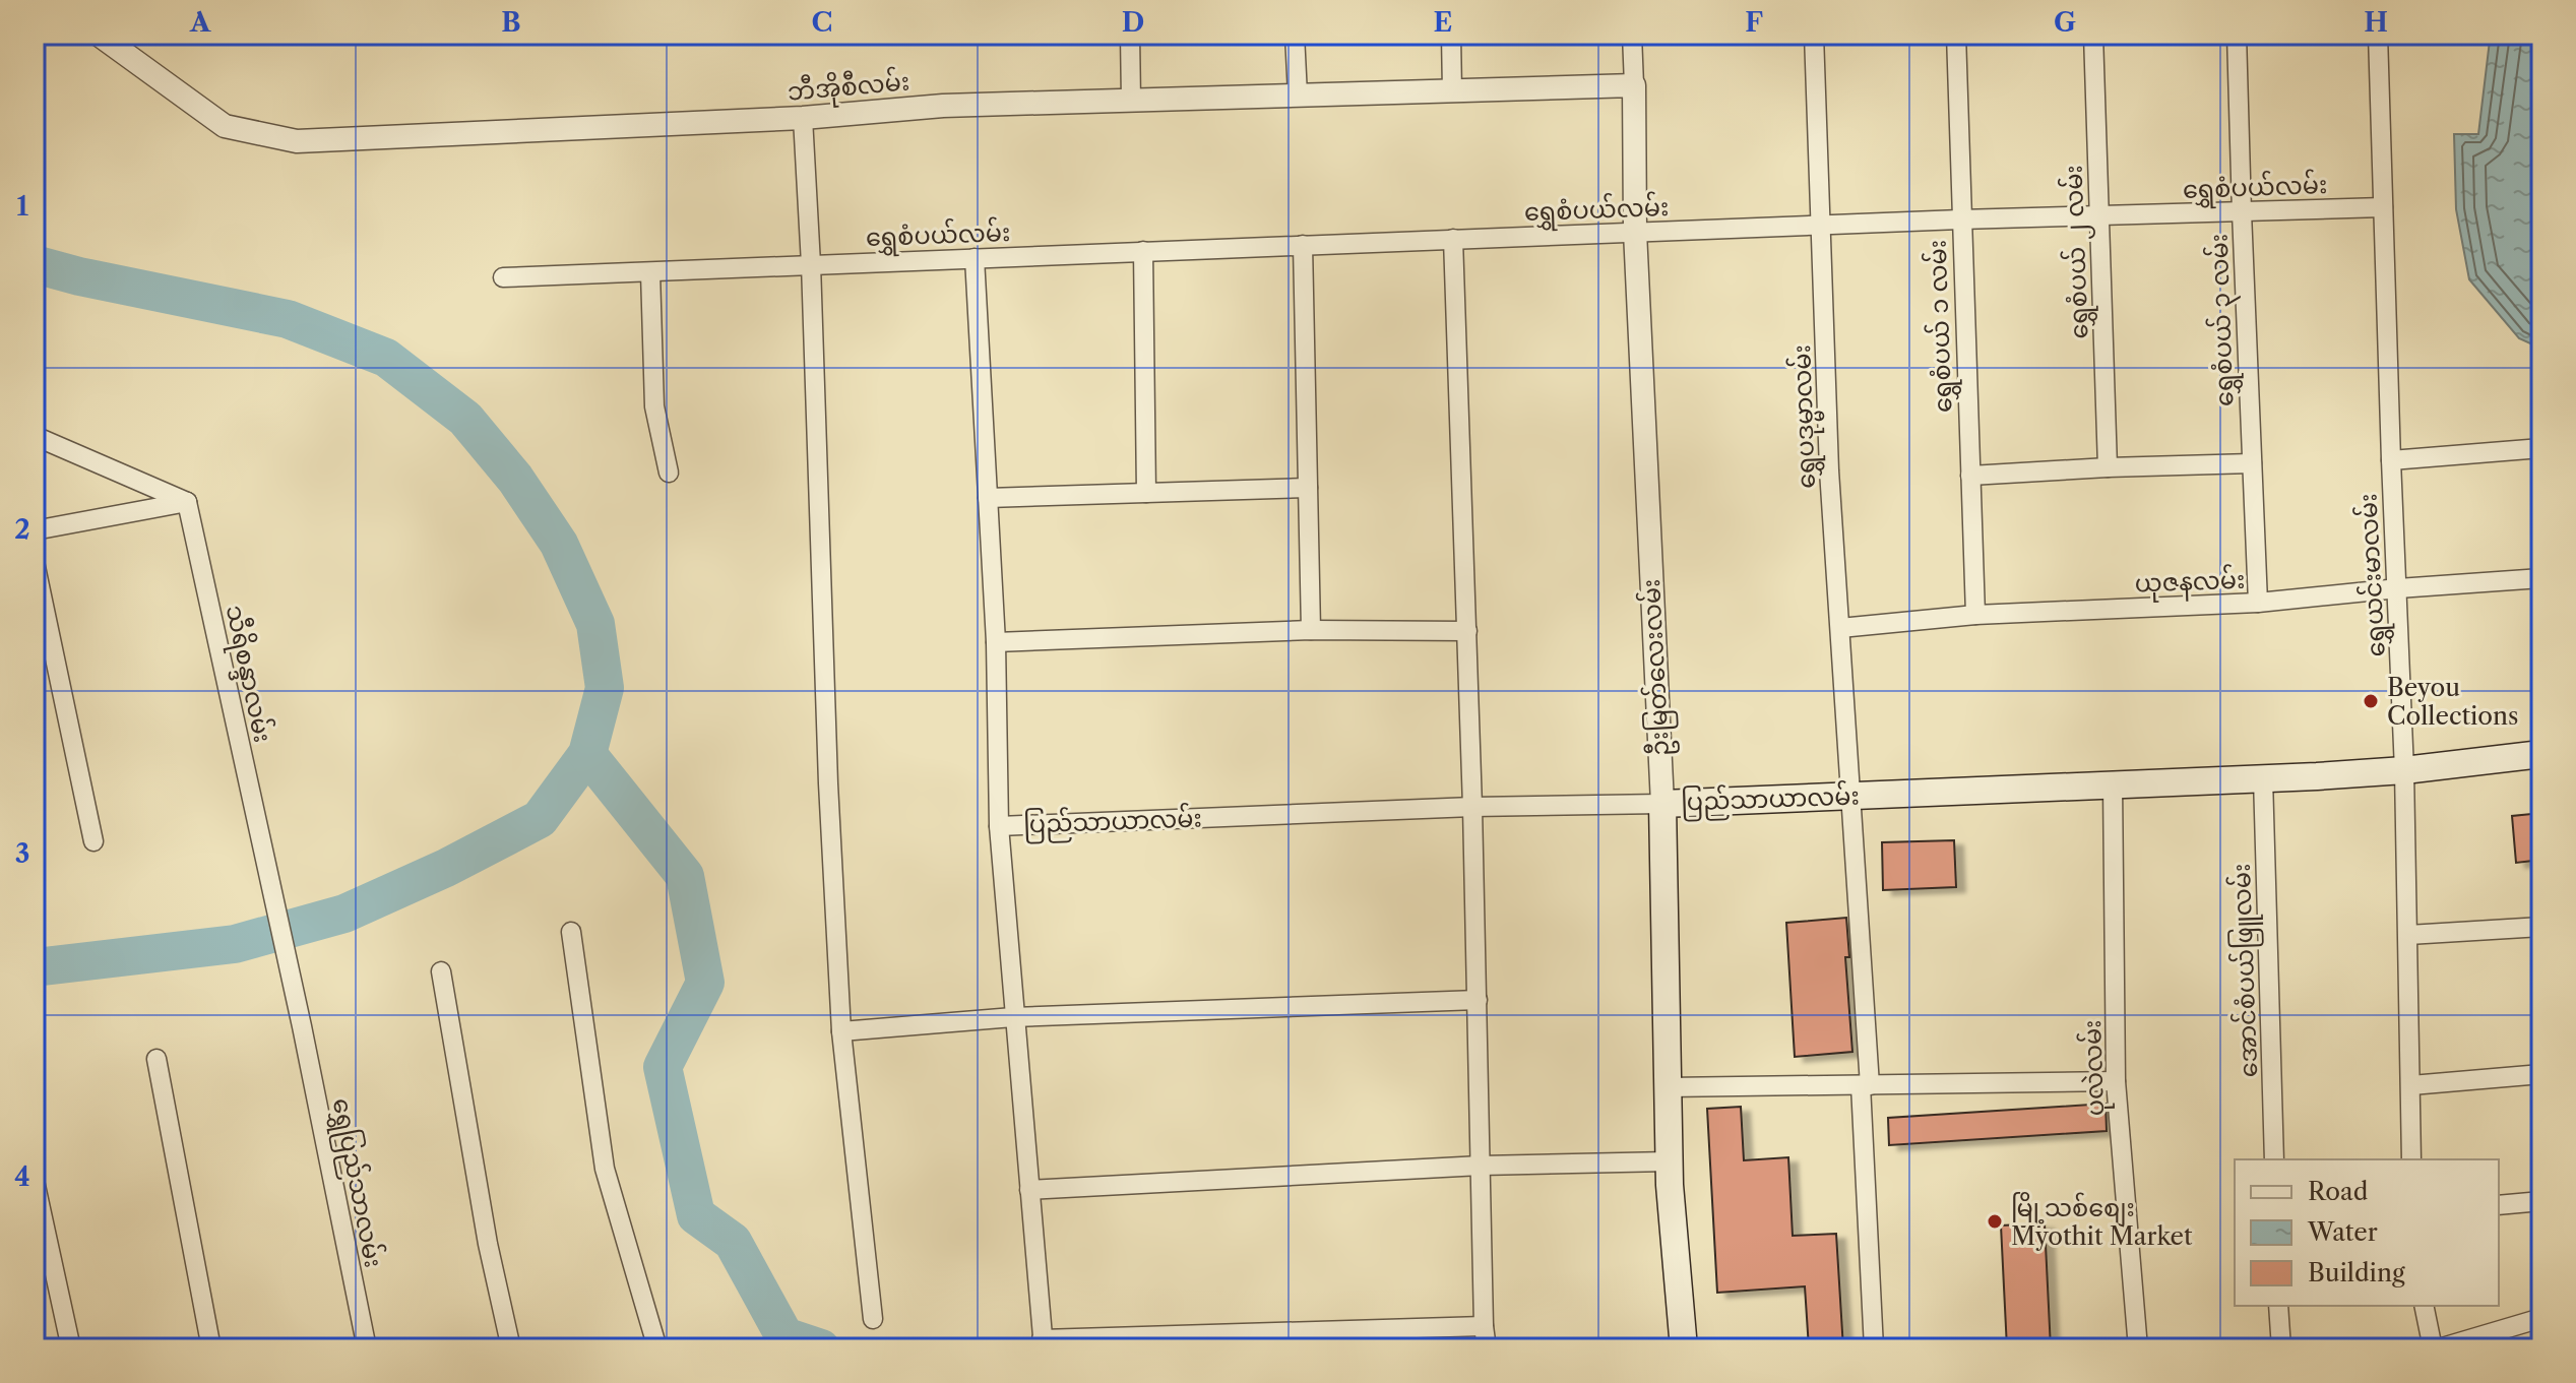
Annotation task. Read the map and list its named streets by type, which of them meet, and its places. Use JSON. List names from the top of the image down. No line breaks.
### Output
{"streets":{"main road":["ဦးမြတ်လေးလမ်း","ပြည်သာယာလမ်း"],"street":["ဘီအိုစီလမ်း","ရွှေစံပယ်လမ်း","ရွှေစံပယ် ၂ လမ်း","ရွှေစံပယ် ၃ လမ်း","ရွှေစံပယ် ၁ လမ်း","ရွှေပဒုမ္မာလမ်း","ရွှေယင်းမာလမ်း","ယုဇနလမ်း","သီရိစန္ဒာလမ်း","အောင်စံပယ်ဖြူလမ်း","ပုလဲလမ်း","ရွှေပြည်သာလမ်း"]},"crossings":[["ဘီအိုစီလမ်း","ဦးမြတ်လေးလမ်း"],["ရွှေစံပယ်လမ်း","ရွှေစံပယ် ၂ လမ်း"],["ရွှေစံပယ်လမ်း","ရွှေစံပယ် ၃ လမ်း"],["ရွှေစံပယ်လမ်း","ရွှေစံပယ် ၁ လမ်း"],["ရွှေစံပယ်လမ်း","ရွှေပဒုမ္မာလမ်း"],["ရွှေစံပယ်လမ်း","ရွှေယင်းမာလမ်း"],["ရွှေစံပယ်လမ်း","ဦးမြတ်လေးလမ်း"],["ရွှေစံပယ် ၃ လမ်း","ယုဇနလမ်း"],["ရွှေစံပယ် ၁ လမ်း","ယုဇနလမ်း"],["ရွှေပဒုမ္မာလမ်း","ယုဇနလမ်း"],["ရွှေပဒုမ္မာလမ်း","ပြည်သာယာလမ်း"],["ရွှေယင်းမာလမ်း","ယုဇနလမ်း"],["ရွှေယင်းမာလမ်း","ပြည်သာယာလမ်း"],["ဦးမြတ်လေးလမ်း","ပြည်သာယာလမ်း"],["သီရိစန္ဒာလမ်း","ရွှေပြည်သာလမ်း"],["ပြည်သာယာလမ်း","အောင်စံပယ်ဖြူလမ်း"],["ပြည်သာယာလမ်း","ပုလဲလမ်း"]],"places":["Beyou Collections","မြို့သစ်စျေး Myothit Market"],"legend":["Road","Water","Building"],"grid":{"columns":["A","B","C","D","E","F","G","H"],"rows":["1","2","3","4"]}}
